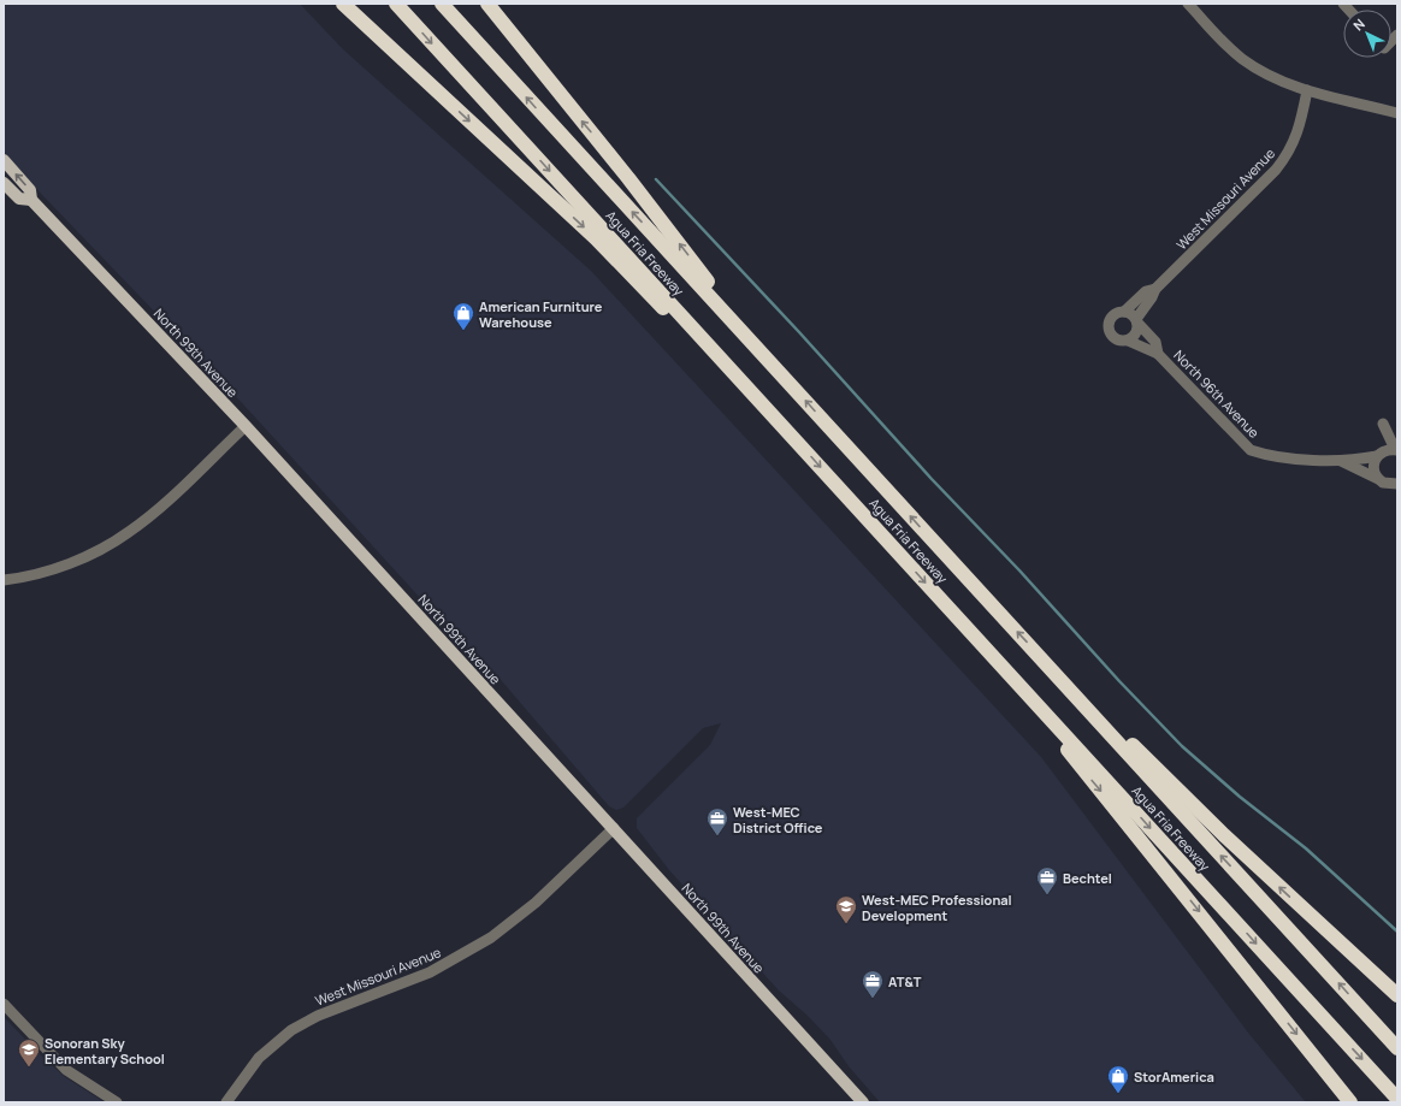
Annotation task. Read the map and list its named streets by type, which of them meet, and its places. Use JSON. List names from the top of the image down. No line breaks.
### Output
{"streets":{"highway":["Agua Fria Freeway"],"main road":["North 99th Avenue"],"street":["West Missouri Avenue","North 96th Avenue"]},"crossings":[["West Missouri Avenue","North 99th Avenue"],["West Missouri Avenue","North 96th Avenue"]],"places":{"shop":["American Furniture Warehouse","StorAmerica"],"office":["West-MEC District Office","Bechtel","AT&T"],"school or university":["West-MEC Professional Development","Sonoran Sky Elementary School"]},"north":"top left"}
